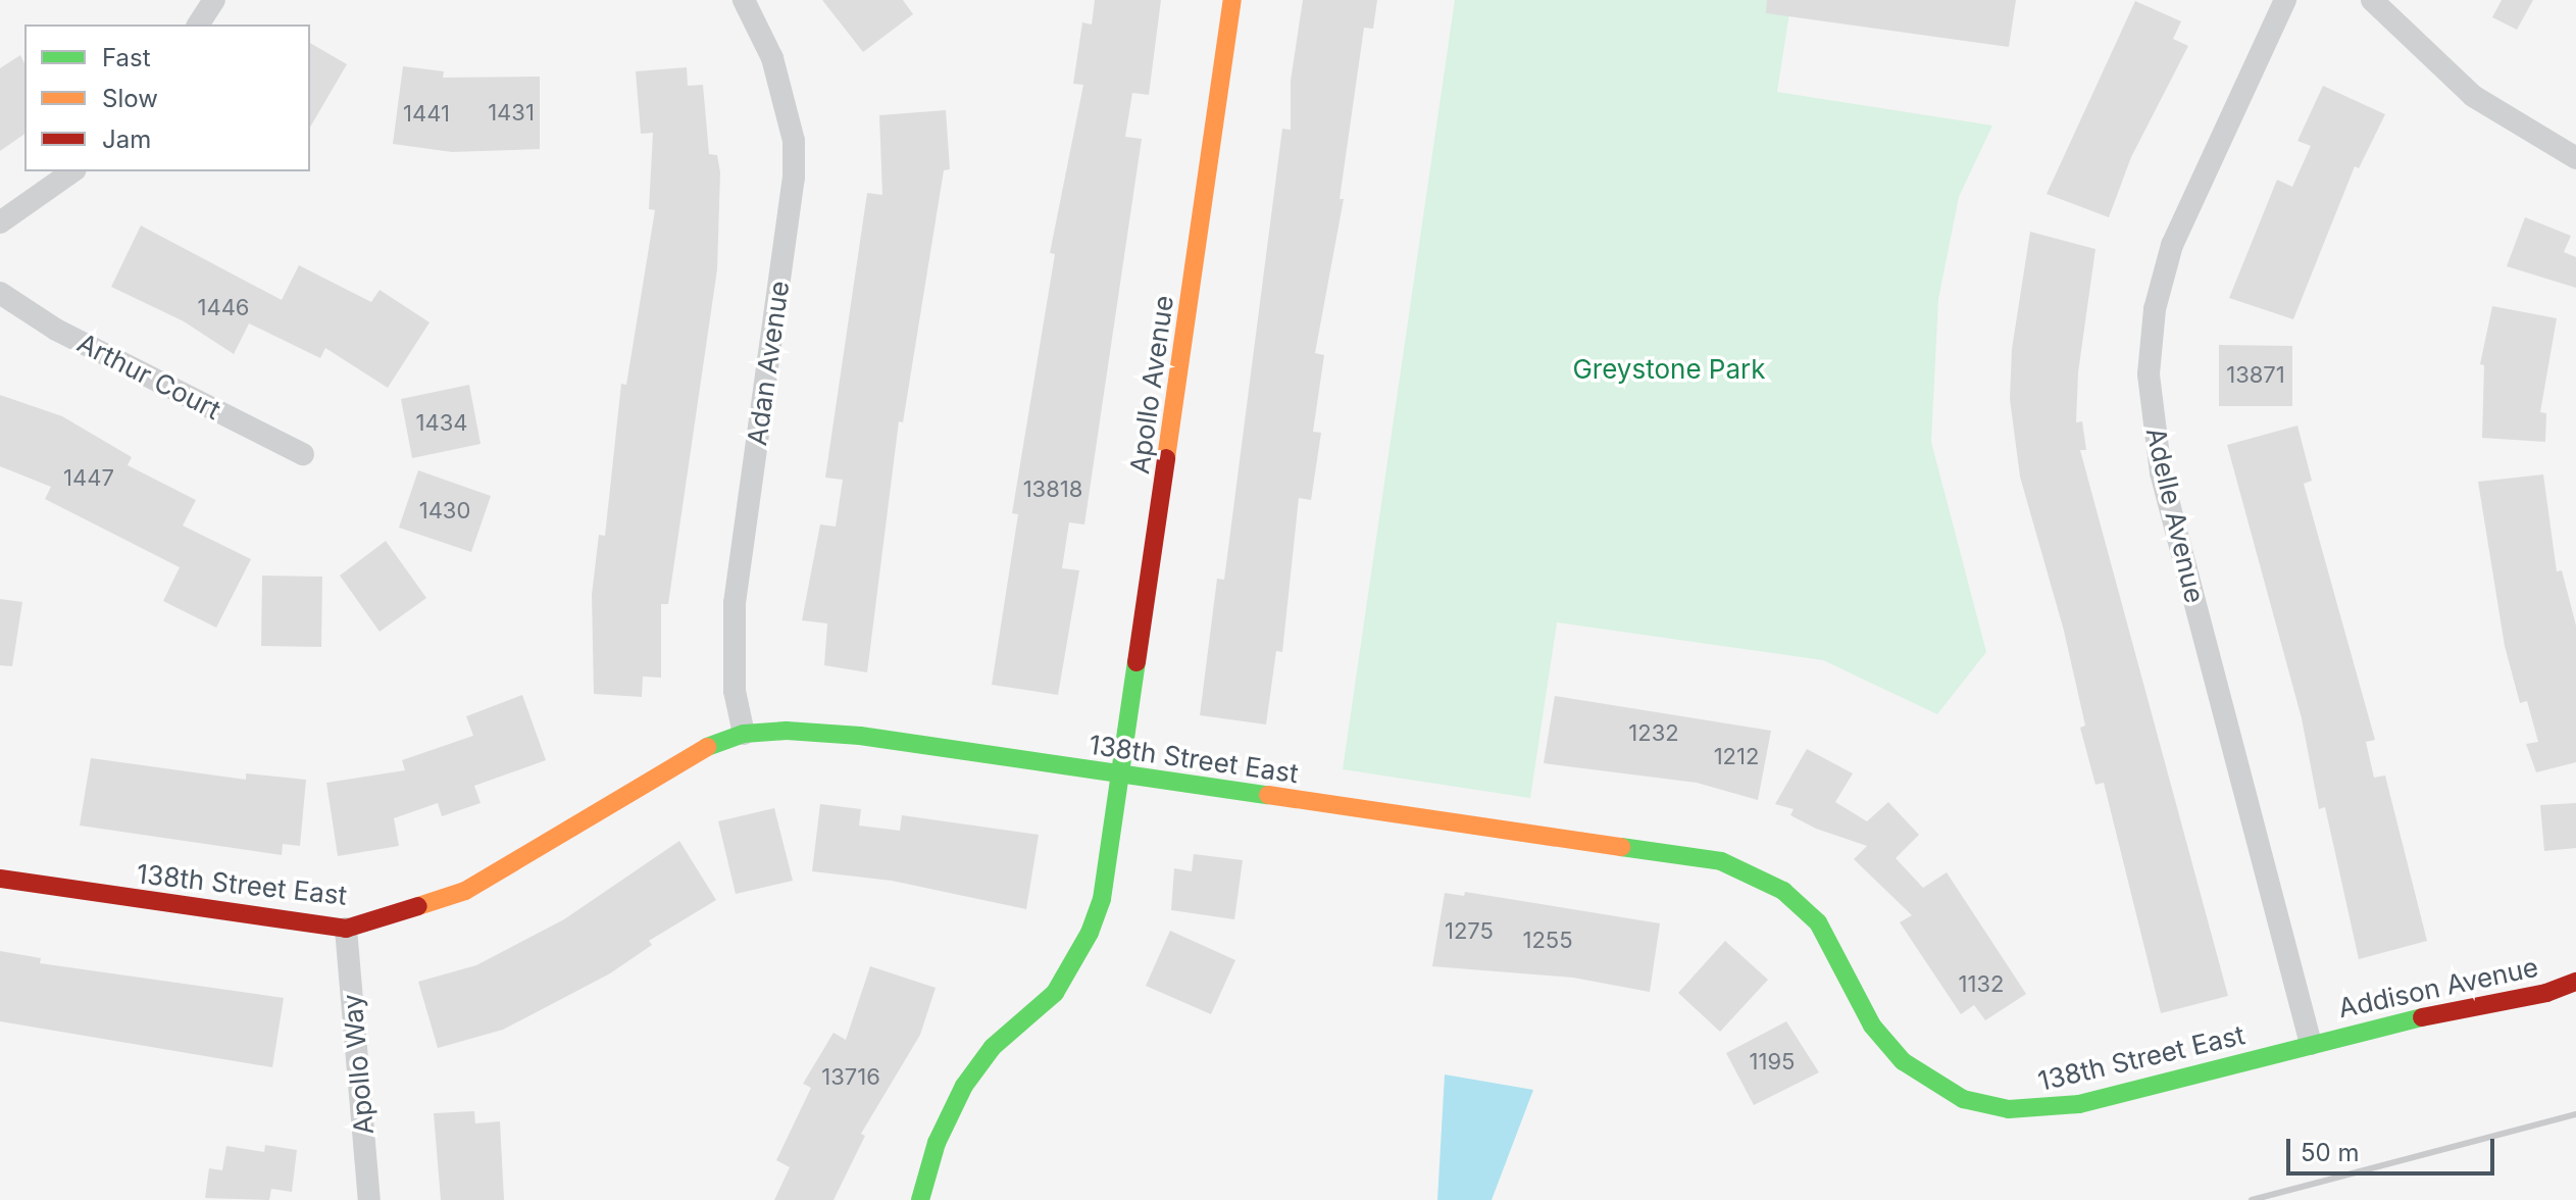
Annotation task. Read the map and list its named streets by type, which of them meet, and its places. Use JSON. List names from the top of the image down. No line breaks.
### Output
{"streets":{"street":["Adan Avenue","Arthur Court","Apollo Avenue","Adelle Avenue","138th Street East","Addison Avenue","Apollo Way"]},"crossings":[["Adan Avenue","138th Street East"],["Apollo Avenue","138th Street East"],["Adelle Avenue","138th Street East"],["Adelle Avenue","Addison Avenue"],["138th Street East","Addison Avenue"],["138th Street East","Apollo Way"]],"parks":["Greystone Park"],"house_numbers":["1431","1441","1446","13871","1434","1447","13818","1430","1232","1212","1275","1255","1132","1195","13716"],"legend":["Fast","Slow","Jam"],"scale_bar":"50 m"}
